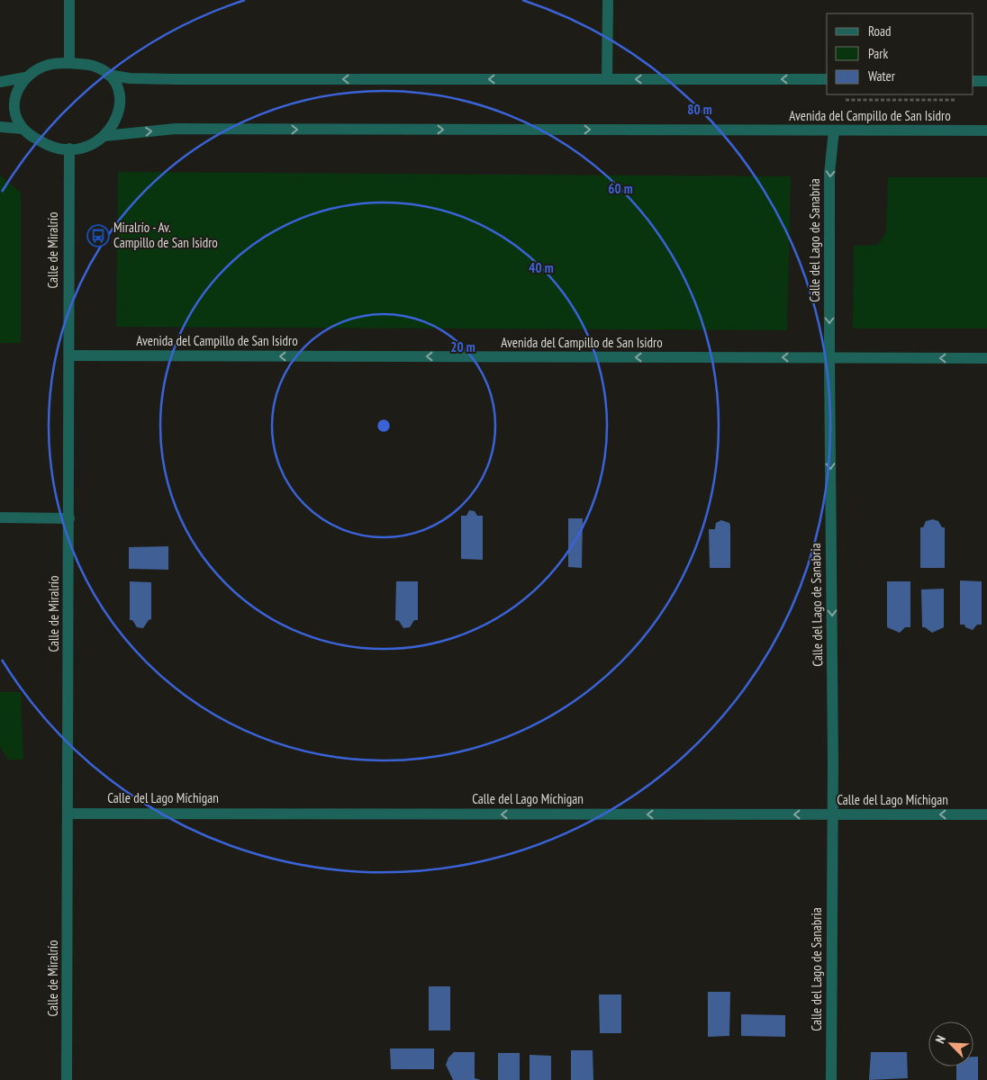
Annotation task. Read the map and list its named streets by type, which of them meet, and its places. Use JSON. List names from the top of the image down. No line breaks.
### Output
{"streets":{"street":["Avenida del Campillo de San Isidro","Calle del Lago de Sanabria","Calle de Miralrío","Calle del Lago Míchigan"]},"crossings":[["Avenida del Campillo de San Isidro","Calle del Lago de Sanabria"],["Avenida del Campillo de San Isidro","Calle de Miralrío"],["Calle del Lago de Sanabria","Calle del Lago Míchigan"],["Calle de Miralrío","Calle del Lago Míchigan"]],"one_way":["Calle del Lago de Sanabria","Calle del Lago Míchigan"],"places":{"bus stop":["Miralrío - Av. Campillo de San Isidro"]},"legend":["Road","Park","Water"],"north":"top left","rings":["80 m","60 m","40 m","20 m"]}
